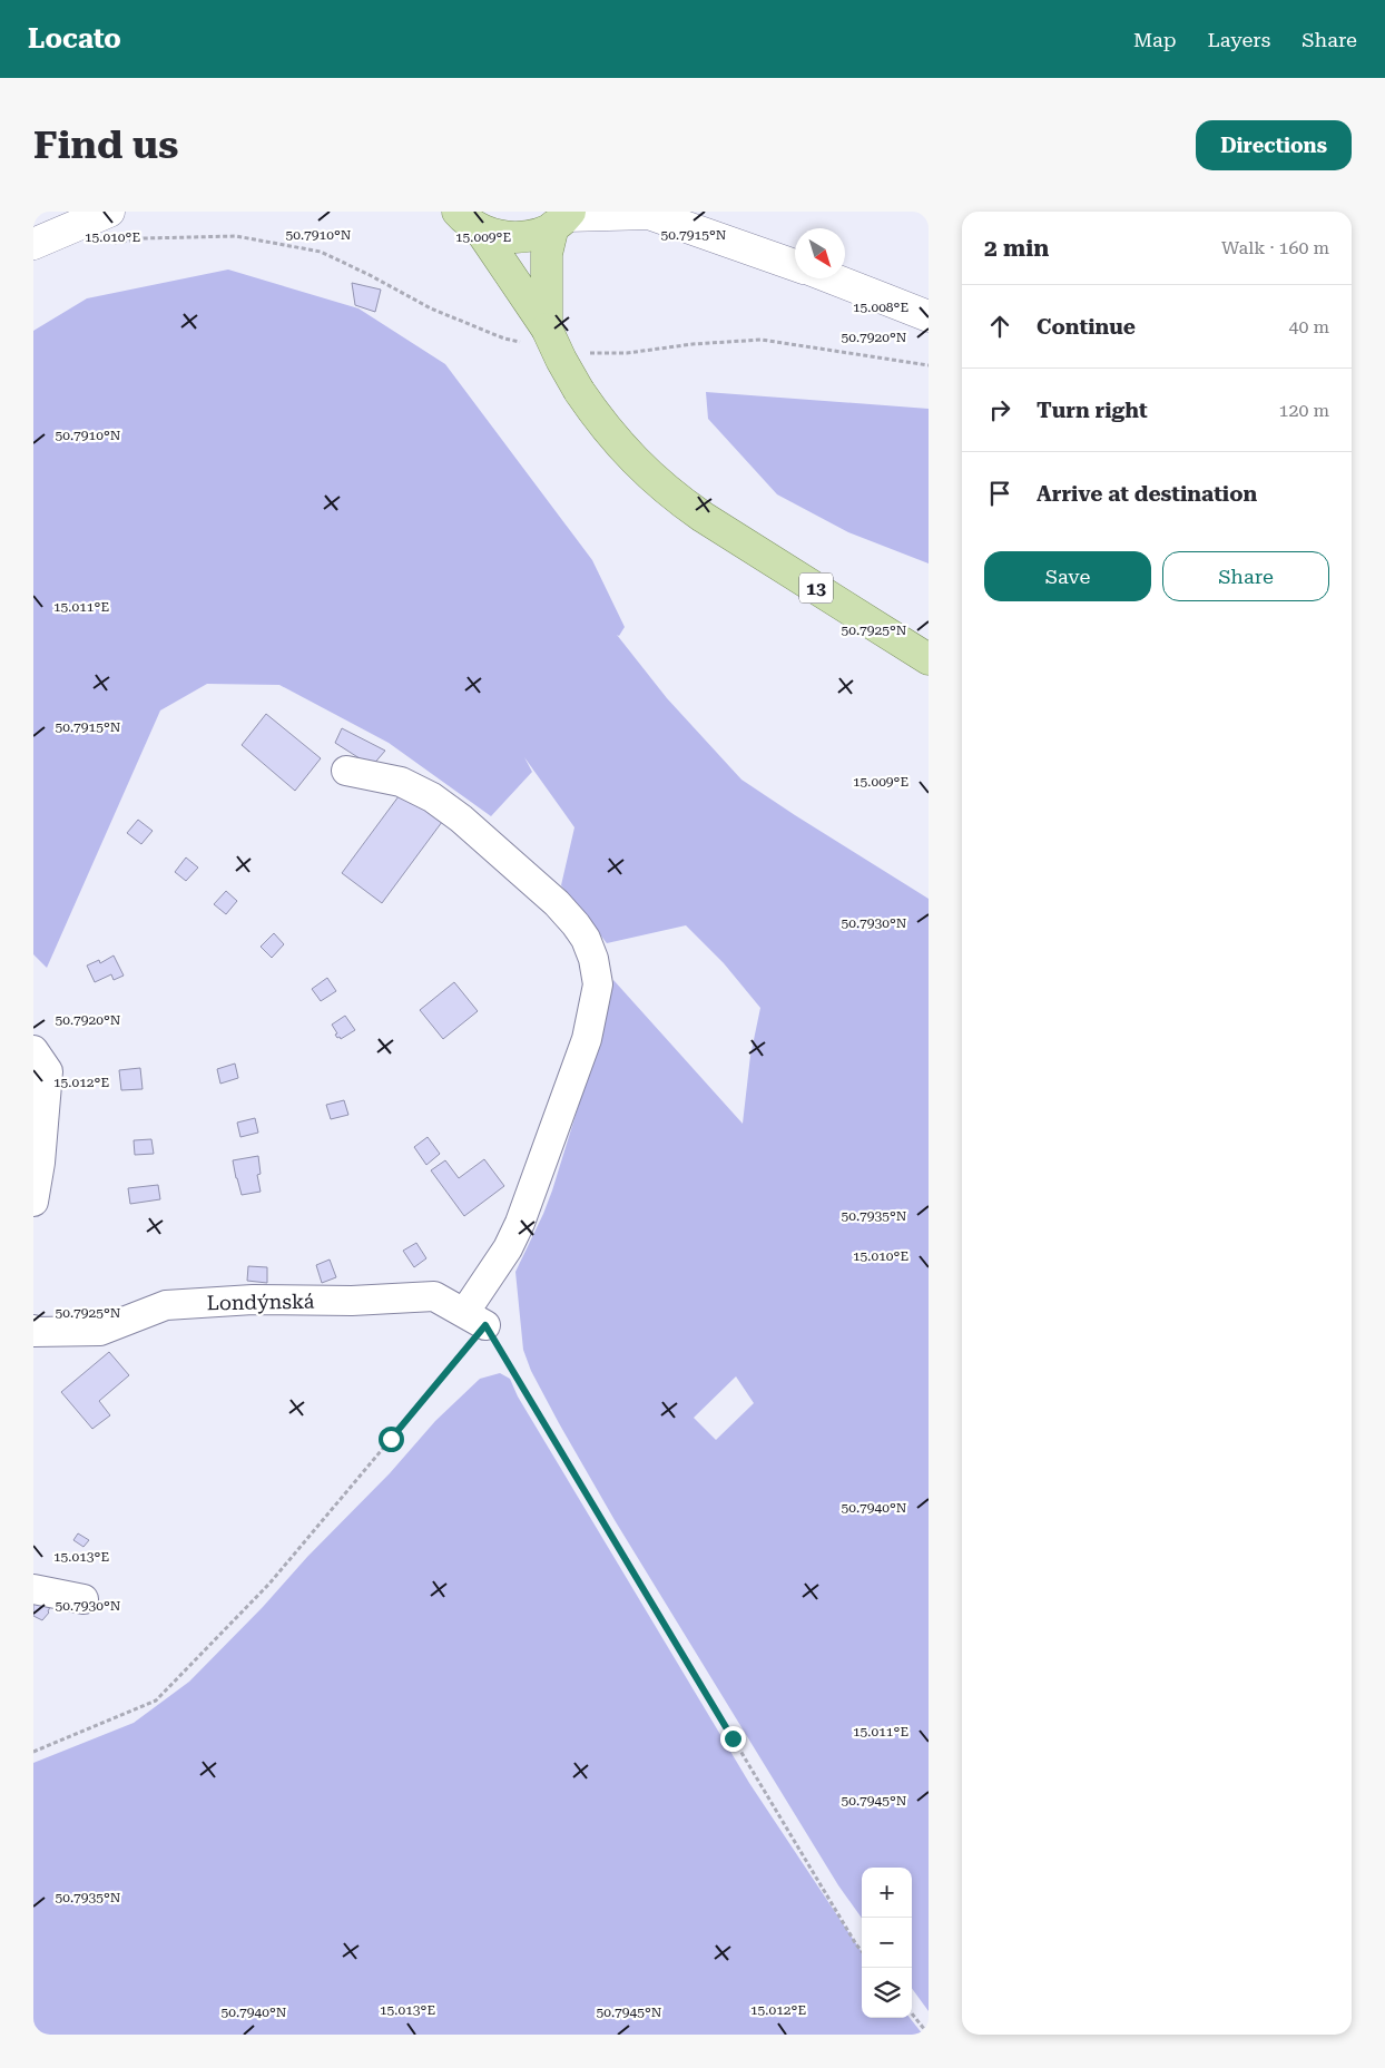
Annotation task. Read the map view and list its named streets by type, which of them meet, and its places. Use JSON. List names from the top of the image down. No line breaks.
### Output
{"streets":{"main road":["13"],"street":["Londýnská"]},"north":"bottom right","page":{"header":"Locato","nav":["Map","Layers","Share"],"buttons":["Directions",["Save","Share"]],"title":"Find us","heading":["2 min","Walk · 160 m"],"list":[["Continue","40 m"],["Turn right","120 m"],"Arrive at destination"],"map_buttons":["+","−"]},"coordinates":["50.7910°N","50.7915°N","15.010°E","15.009°E","15.008°E","50.7920°N","15.011°E","50.7925°N","50.7930°N","15.012°E","50.7935°N","50.7940°N","15.013°E","50.7945°N"]}
